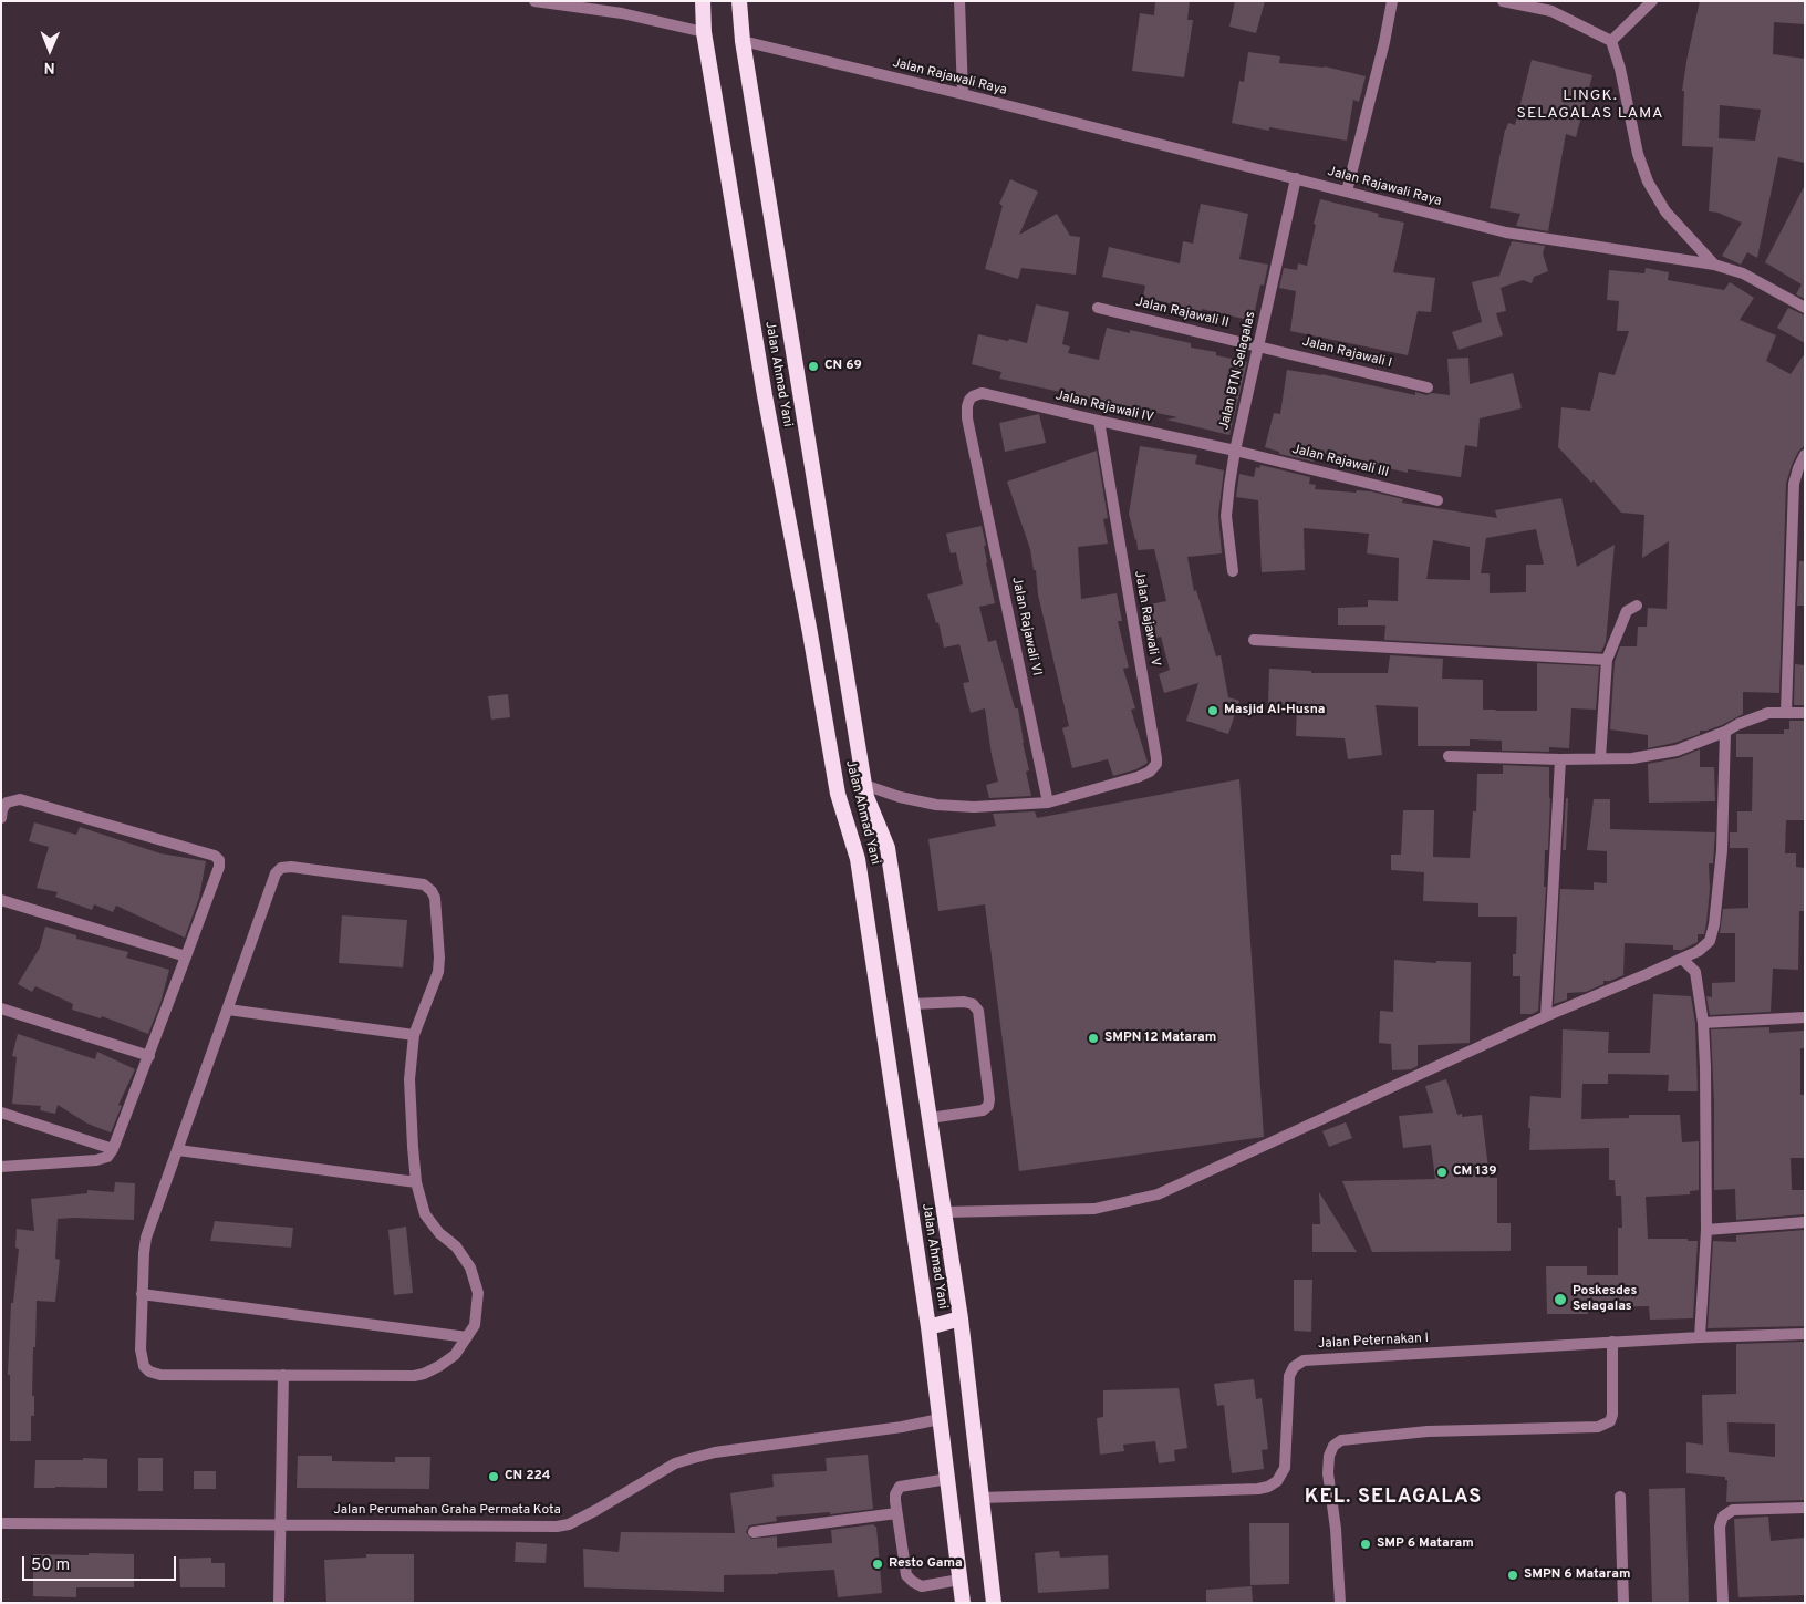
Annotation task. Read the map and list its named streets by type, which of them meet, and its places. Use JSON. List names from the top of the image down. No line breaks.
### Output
{"streets":{"highway":["Jalan Ahmad Yani"],"street":["Jalan Rajawali Raya","Jalan Rajawali II","Jalan Rajawali I","Jalan BTN Selagalas","Jalan Rajawali IV","Jalan Rajawali III","Jalan Rajawali V","Jalan Rajawali VI","Jalan Peternakan I","Jalan Perumahan Graha Permata Kota"]},"crossings":[["Jalan Rajawali Raya","Jalan BTN Selagalas"],["Jalan Rajawali II","Jalan Rajawali I"],["Jalan Rajawali II","Jalan BTN Selagalas"],["Jalan Rajawali I","Jalan BTN Selagalas"],["Jalan BTN Selagalas","Jalan Rajawali IV"],["Jalan BTN Selagalas","Jalan Rajawali III"],["Jalan Ahmad Yani","Jalan Perumahan Graha Permata Kota"],["Jalan Rajawali IV","Jalan Rajawali III"],["Jalan Rajawali IV","Jalan Rajawali V"],["Jalan Rajawali IV","Jalan Rajawali VI"],["Jalan Rajawali V","Jalan Rajawali VI"]],"districts":["LINGK. SELAGALAS LAMA","KEL. SELAGALAS"],"places":["CN 69","Masjid Al-Husna","SMPN 12 Mataram","CM 139","Poskesdes Selagalas","CN 224","SMP 6 Mataram","Resto Gama","SMPN 6 Mataram"],"scale_bar":"50 m","north":"bottom"}
